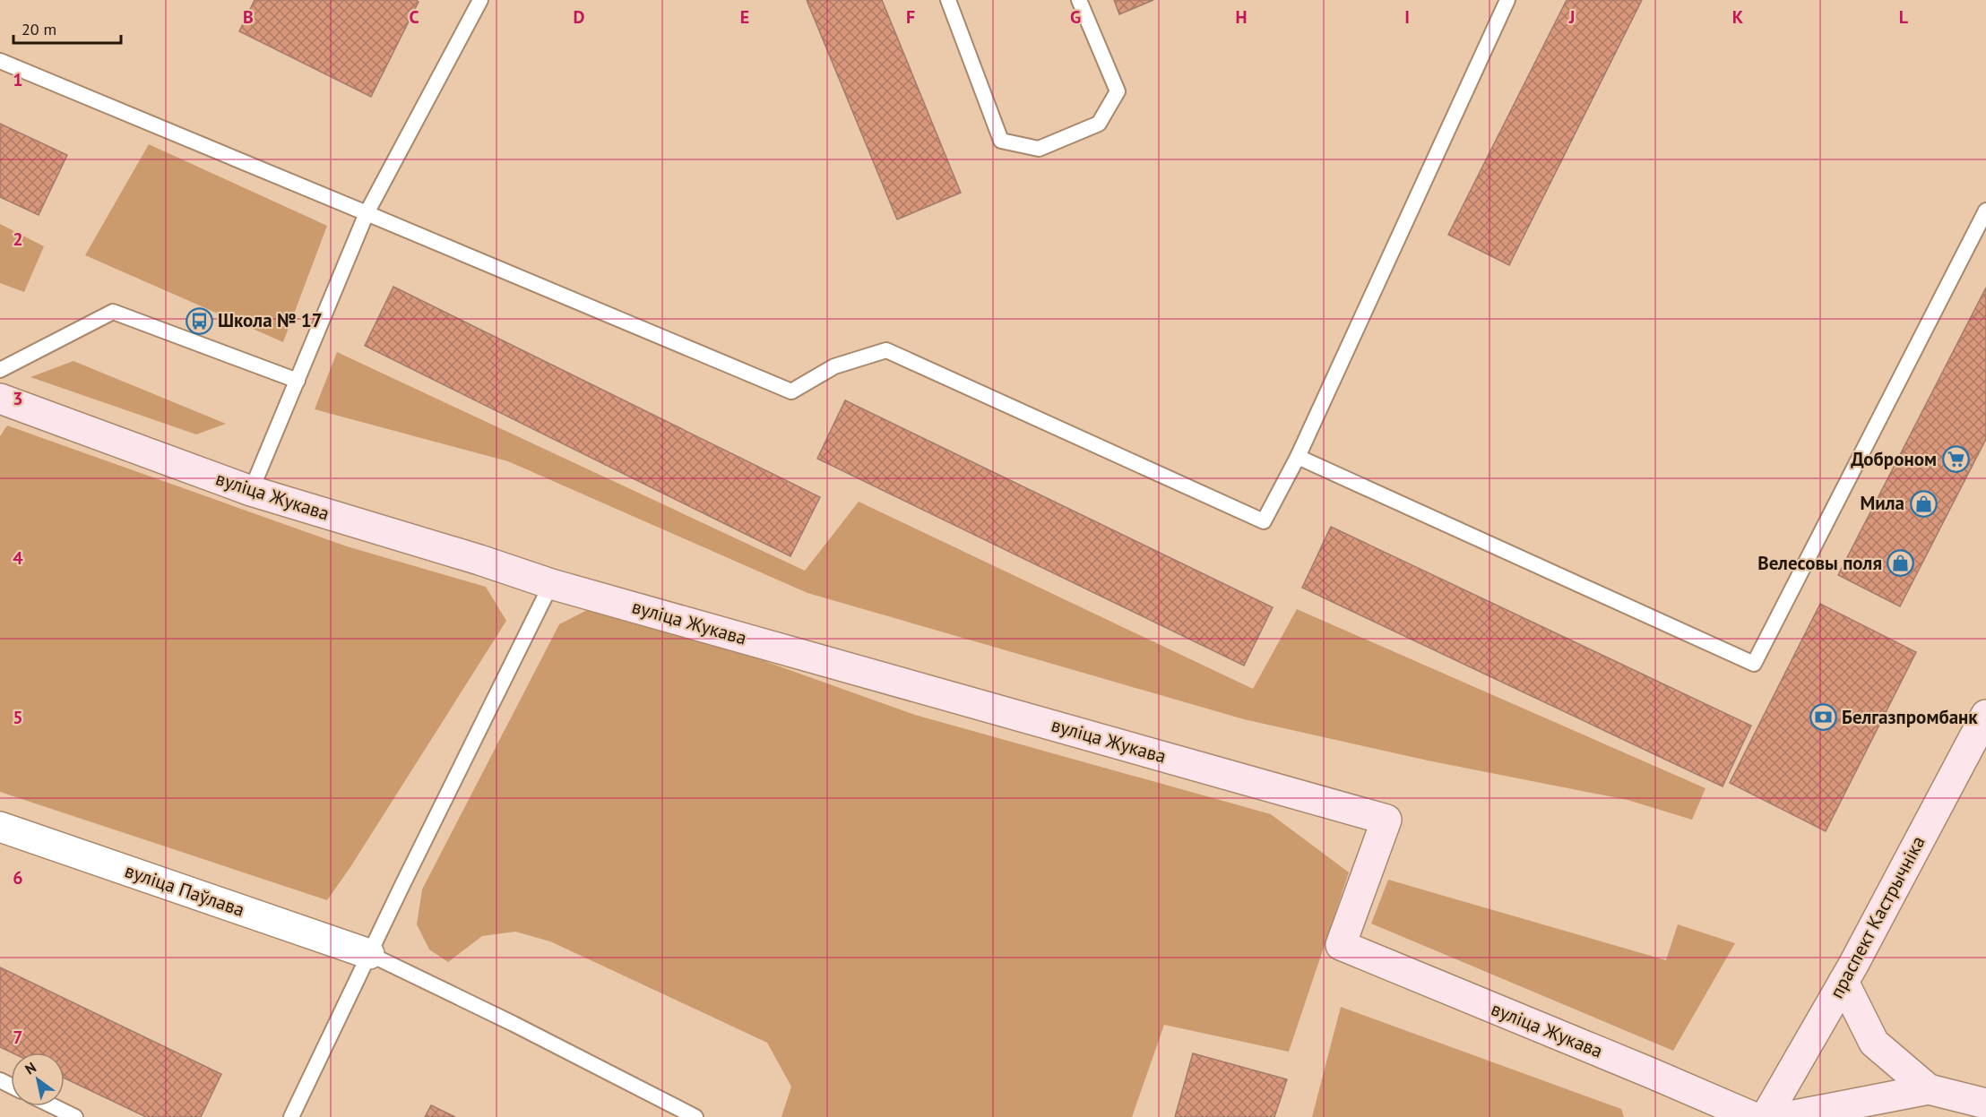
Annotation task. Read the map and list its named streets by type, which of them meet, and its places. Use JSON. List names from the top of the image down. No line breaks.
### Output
{"streets":{"street":["вуліца Жукава","вуліца Паўлава","праспект Кастрычніка"]},"places":{"bus stop":["Школа № 17"],"supermarket":["Доброном"],"shop":["Мила","Велесовы поля"],"bank":["Белгазпромбанк"]},"scale_bar":"20 m","north":"top left","grid":{"columns":["B","C","D","E","F","G","H","I","J","K","L"],"rows":["1","2","3","4","5","6","7"]}}
